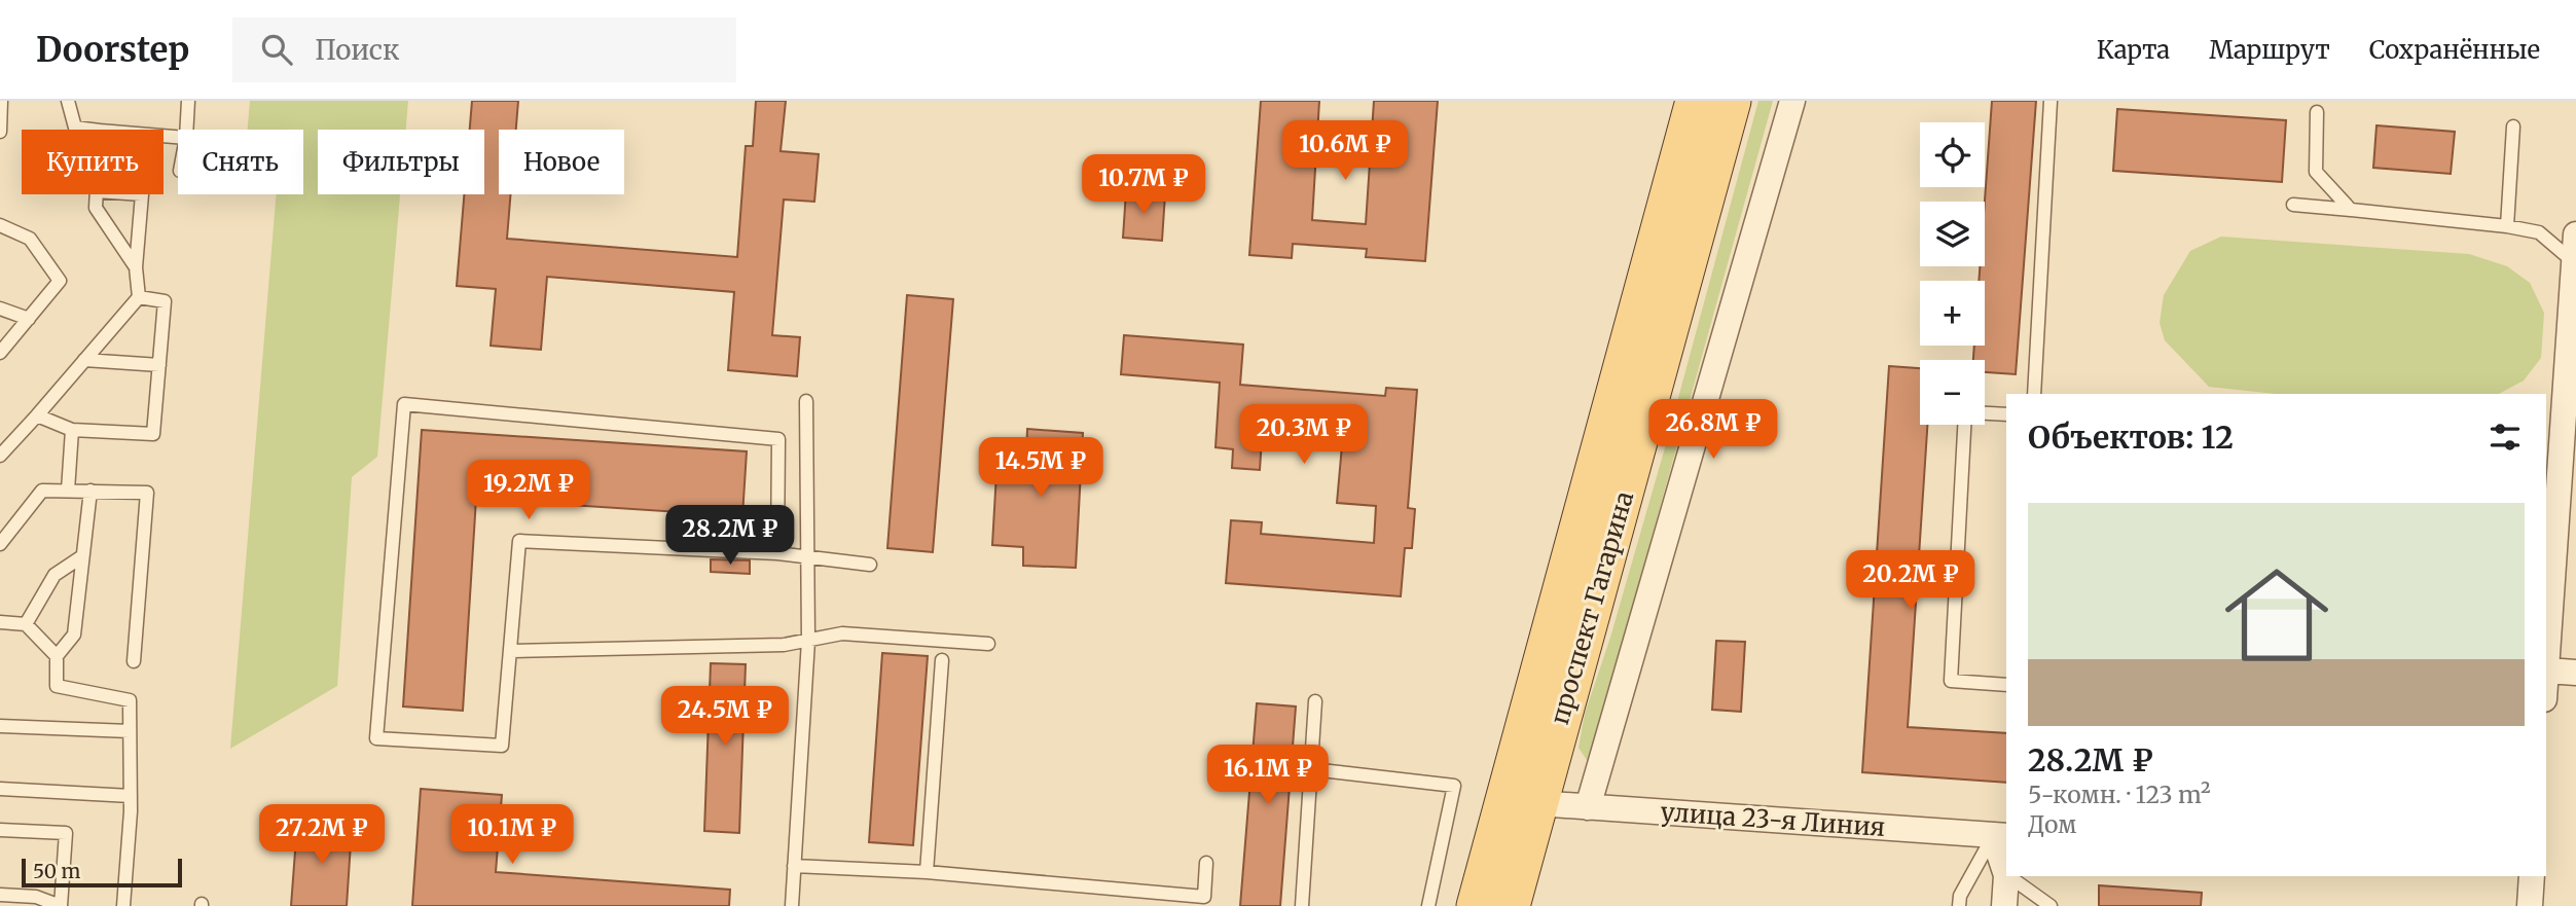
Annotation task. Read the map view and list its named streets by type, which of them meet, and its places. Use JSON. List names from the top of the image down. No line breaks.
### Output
{"streets":{"main road":["проспект Гагарина"],"street":["улица 23-я Линия"]},"crossings":[["проспект Гагарина","улица 23-я Линия"]],"scale_bar":"50 m","page":{"header":"Doorstep","search":"Поиск","nav":["Карта","Маршрут","Сохранённые"],"price":["10.6M ₽","10.7M ₽","26.8M ₽","20.3M ₽","14.5M ₽","19.2M ₽","28.2M ₽","20.2M ₽","24.5M ₽","16.1M ₽","27.2M ₽","10.1M ₽"],"map_buttons":["+","−"],"chip":["Купить","Снять","Фильтры","Новое"],"heading":"Объектов: 12","list":[{"name":"28.2M ₽","note":"5-комн. · 123 m² · Дом"}],"scale":"50 m"}}
